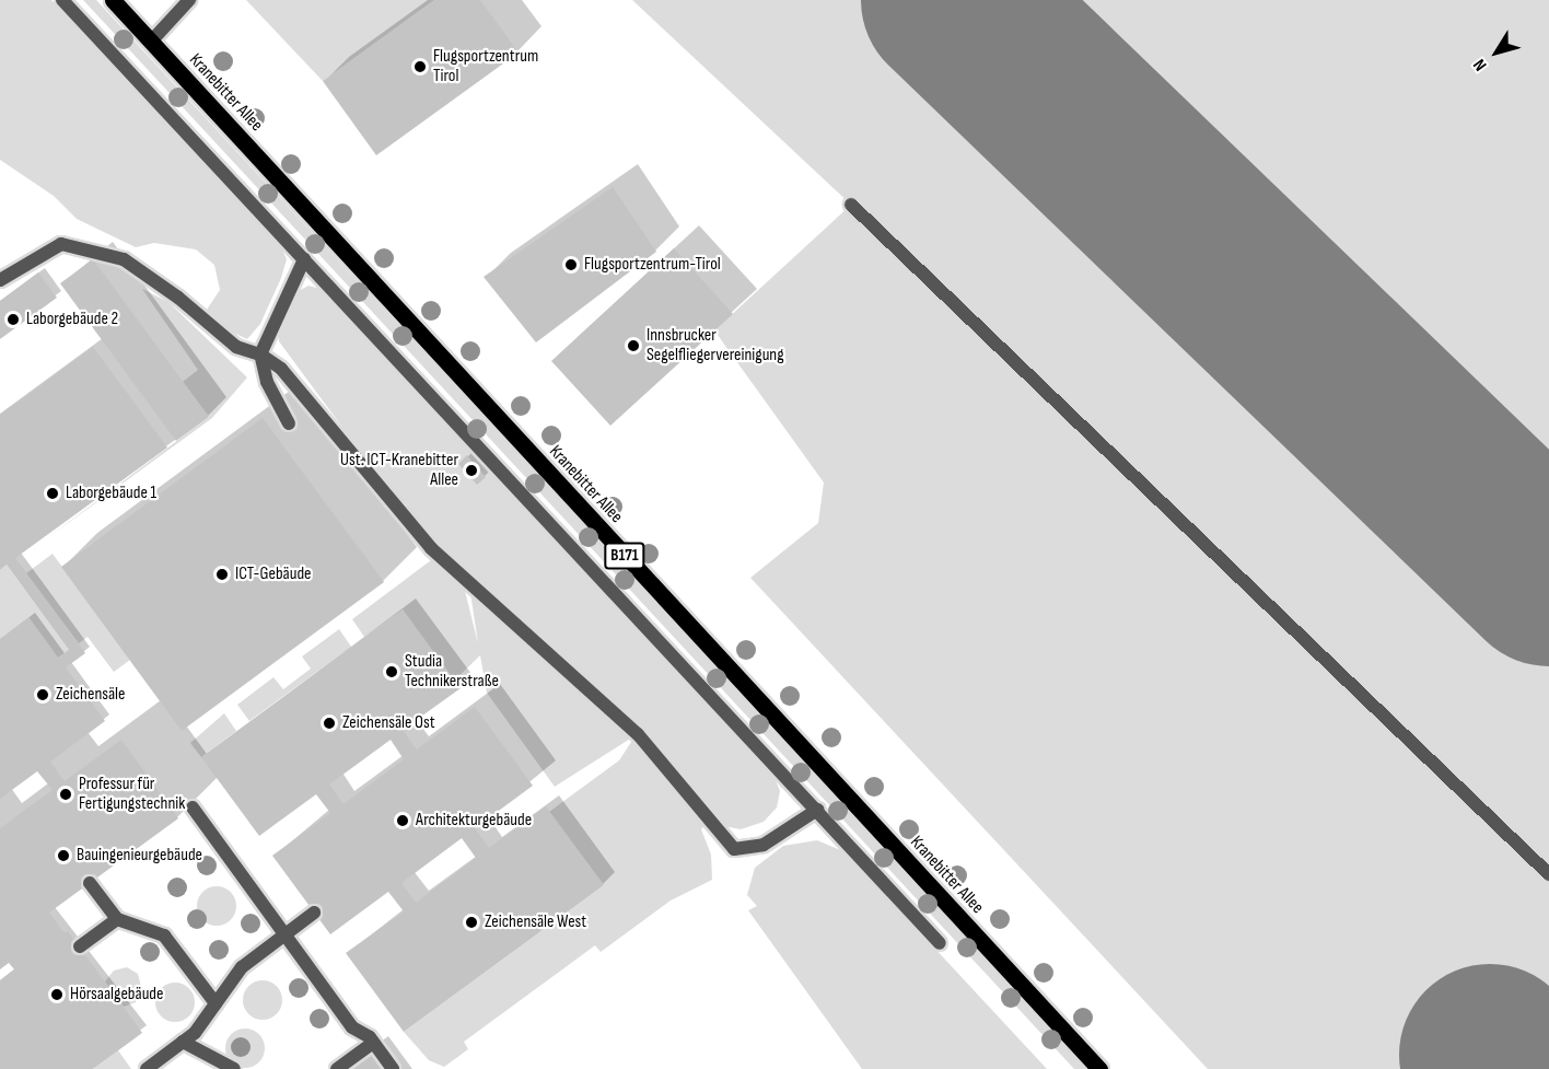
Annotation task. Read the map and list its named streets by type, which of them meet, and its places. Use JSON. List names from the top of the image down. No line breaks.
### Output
{"streets":{"main road":["Kranebitter Allee","B171"]},"places":["Flugsportzentrum Tirol","Flugsportzentrum-Tirol","Laborgebäude 2","Innsbrucker Segelfliegervereinigung","Ust. ICT-Kranebitter Allee","Laborgebäude 1","ICT-Gebäude","Studia Technikerstraße","Zeichensäle","Zeichensäle Ost","Professur für Fertigungstechnik","Architekturgebäude","Bauingenieurgebäude","Zeichensäle West","Hörsaalgebäude"],"north":"bottom left"}
